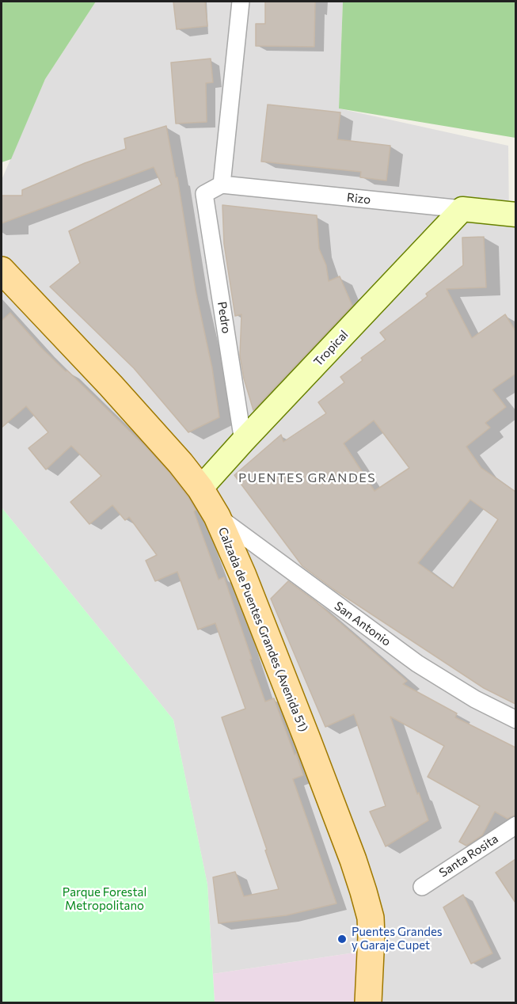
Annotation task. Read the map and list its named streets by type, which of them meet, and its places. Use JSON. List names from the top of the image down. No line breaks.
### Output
{"streets":{"main road":["Calzada de Puentes Grandes (Avenida 51)"],"street":["Rizo","Pedro","Tropical","San Antonio","Santa Rosita"]},"crossings":[["Rizo","Pedro"],["Rizo","Tropical"],["Pedro","Tropical"],["Tropical","Calzada de Puentes Grandes (Avenida 51)"],["San Antonio","Calzada de Puentes Grandes (Avenida 51)"]],"districts":["PUENTES GRANDES"],"parks":["Parque Forestal Metropolitano"],"places":["Puentes Grandes y Garaje Cupet"]}
